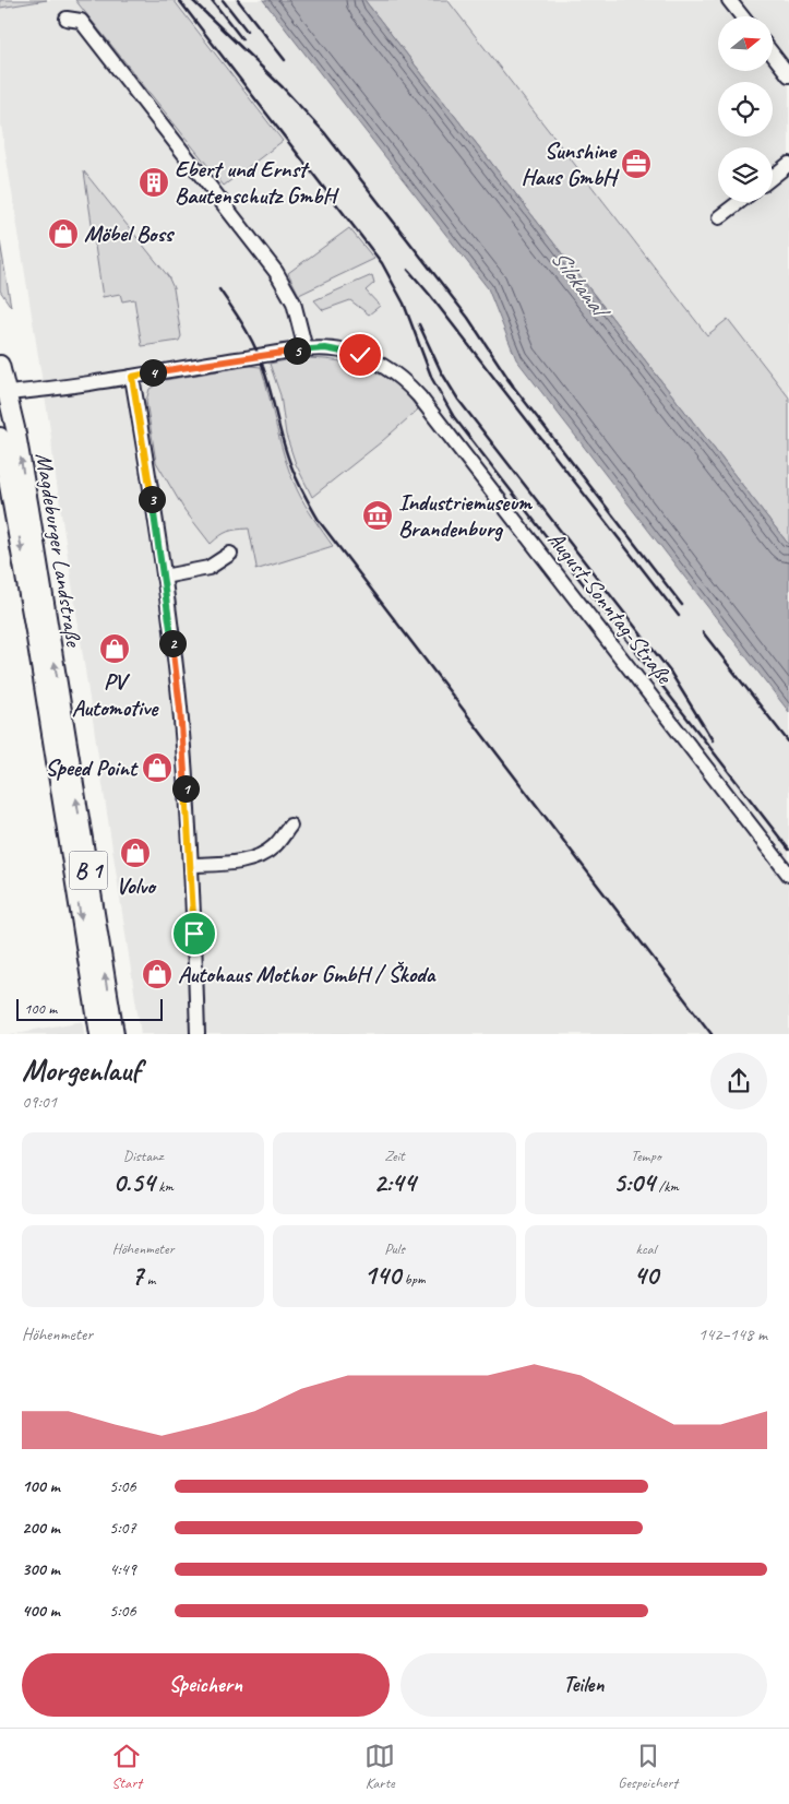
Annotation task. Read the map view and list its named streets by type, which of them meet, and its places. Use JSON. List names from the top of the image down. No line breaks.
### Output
{"streets":{"main road":["Magdeburger Landstraße","B 1"],"street":["August-Sonntag-Straße"]},"crossings":[["Magdeburger Landstraße","August-Sonntag-Straße"]],"water":["Silokanal"],"places":{"office":["Sunshine Haus GmbH"],"building":["Ebert und Ernst Bautenschutz GmbH"],"shop":["Möbel Boss","PV Automotive","Speed Point","Volvo","Autohaus Mothor GmbH / Škoda"],"museum":["Industriemuseum Brandenburg"]},"scale_bar":"100 m","north":"right","page":{"pins":["5","4","3","2","1"],"scale":"100 m","heading":["Morgenlauf","09:01"],"stats":[["Distanz","0.54 km"],["Zeit","2:44"],["Tempo","5:04 /km"],["Höhenmeter","7 m"],["Puls","140 bpm"],["kcal","40"]],"chart":["Höhenmeter","142–148 m"],"list":[{"name":"100 m","note":"5:06"},{"name":"200 m","note":"5:07"},{"name":"300 m","note":"4:49"},{"name":"400 m","note":"5:06"}],"buttons":["Speichern","Teilen"],"tabs":["Start","Karte","Gespeichert"]}}
